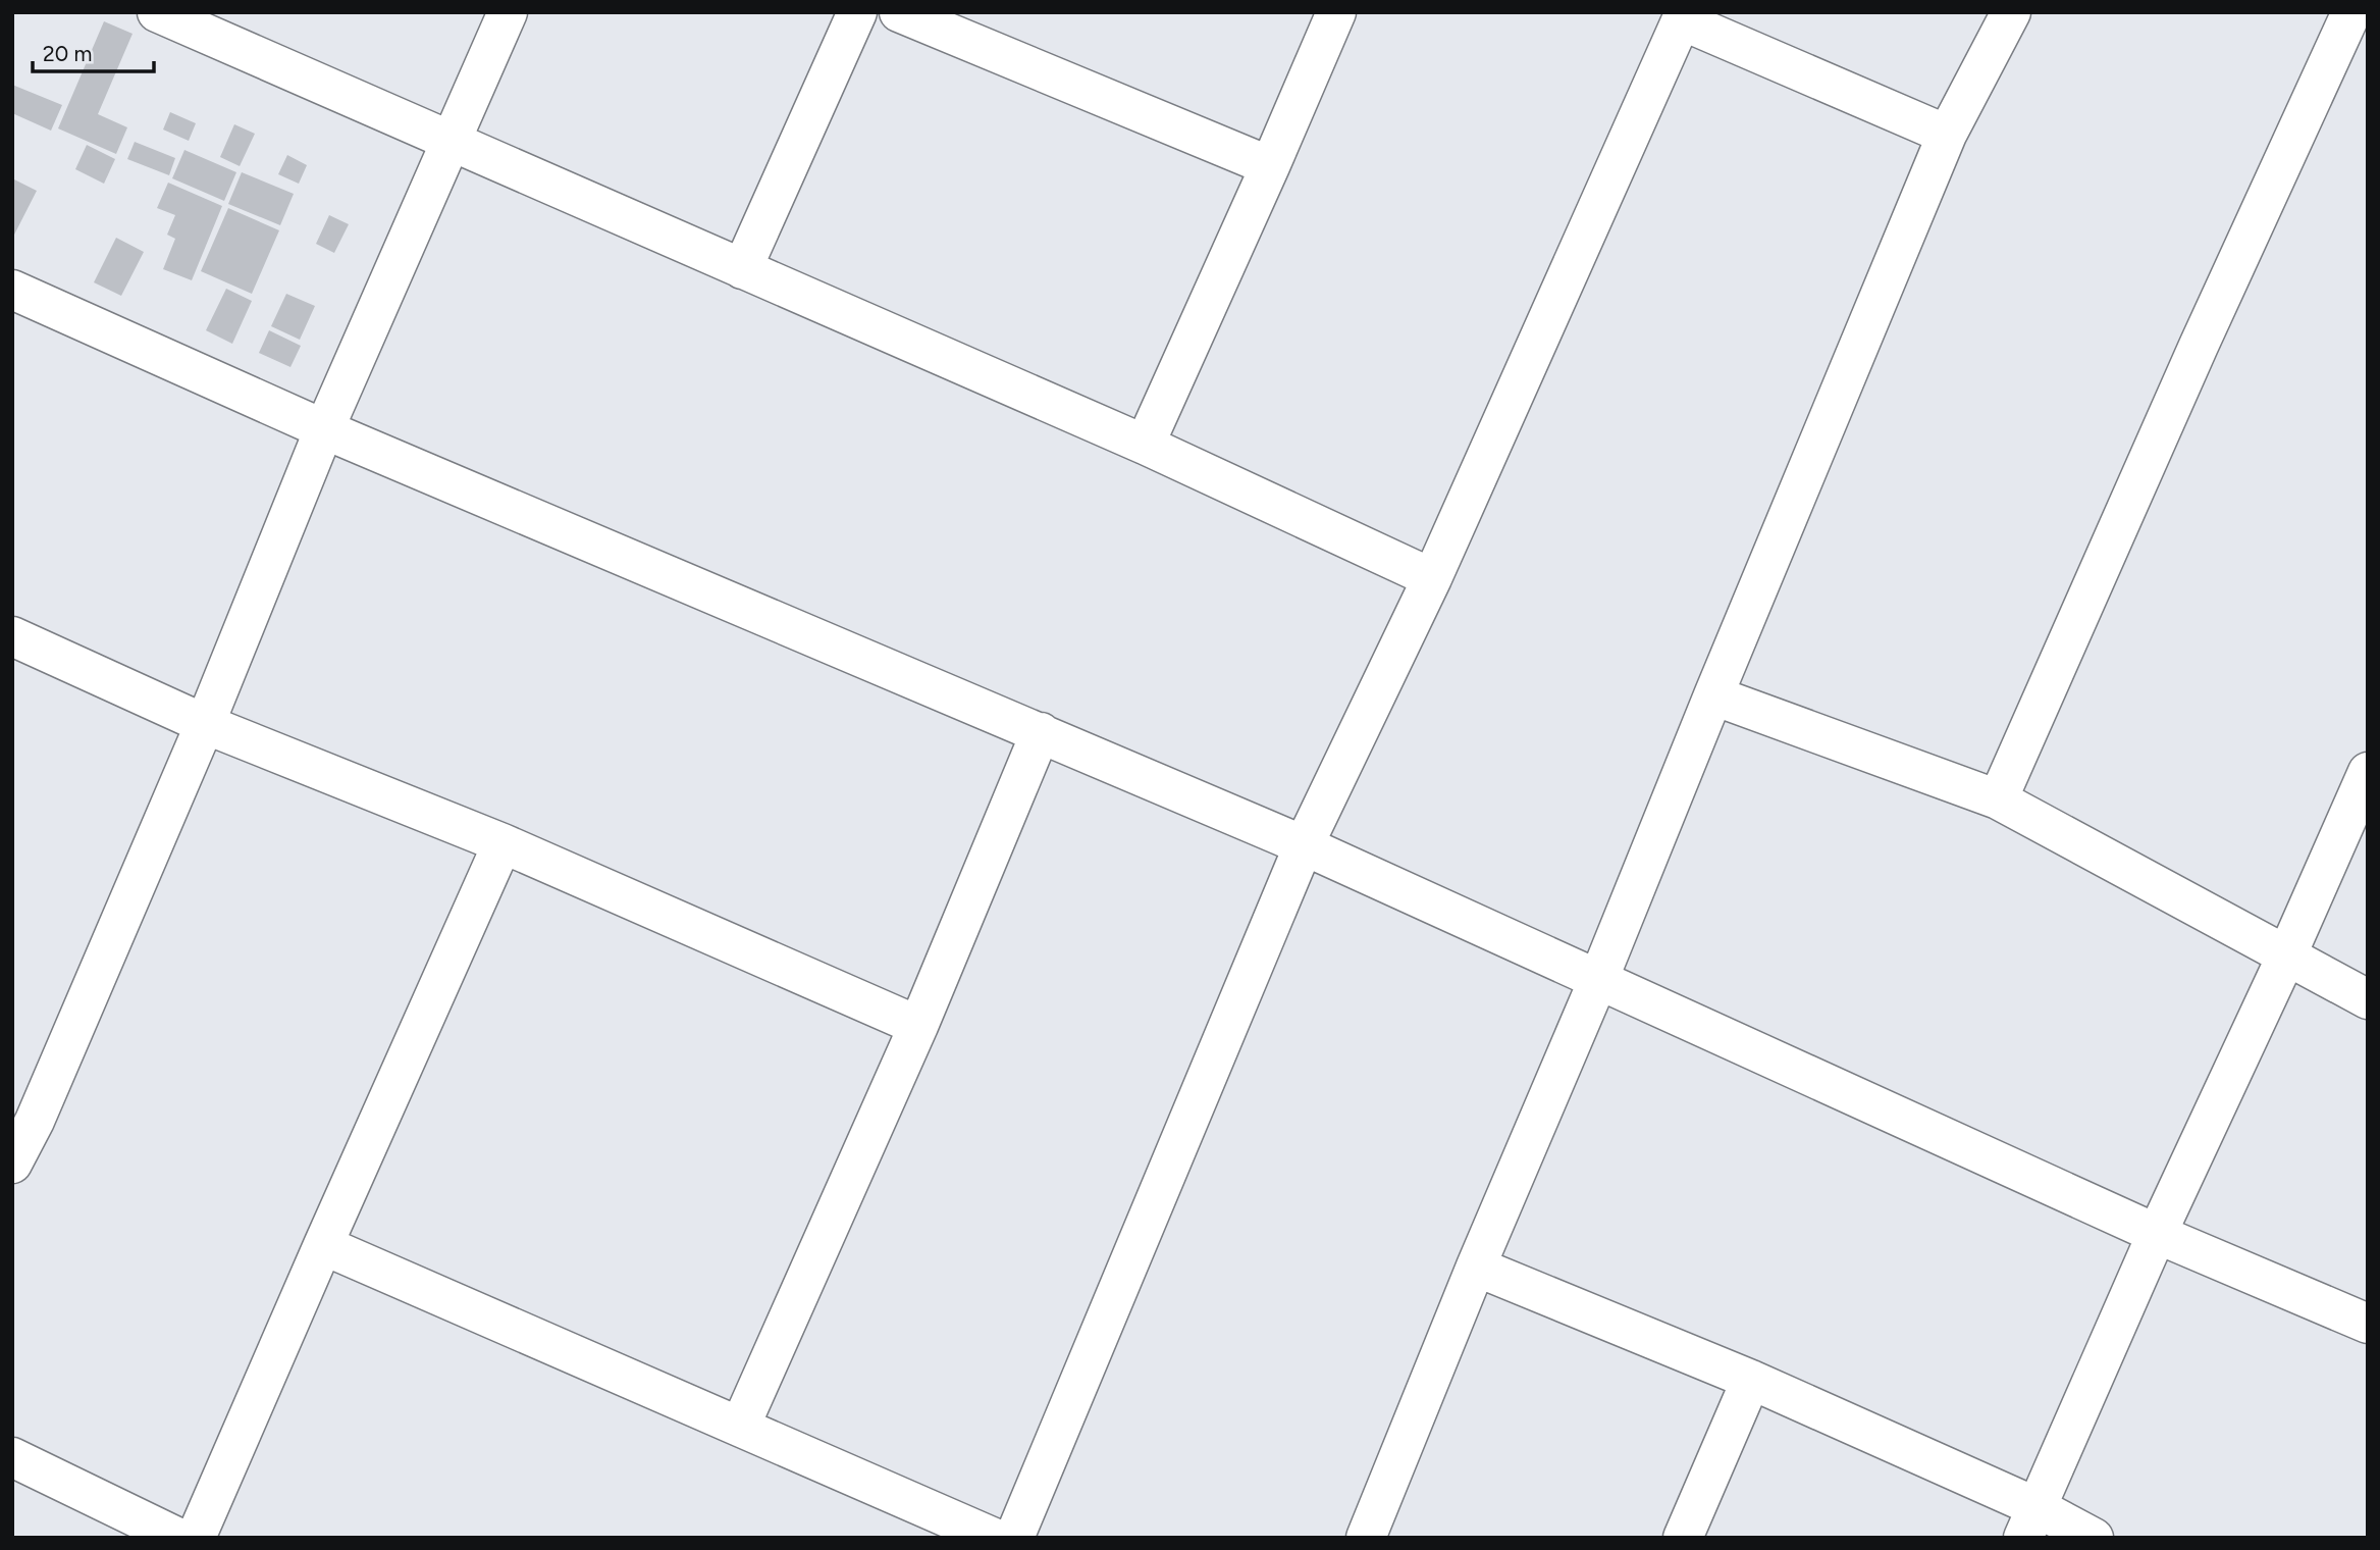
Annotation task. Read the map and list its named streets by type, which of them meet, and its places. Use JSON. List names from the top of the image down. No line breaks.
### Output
{"scale_bar":"20 m"}
